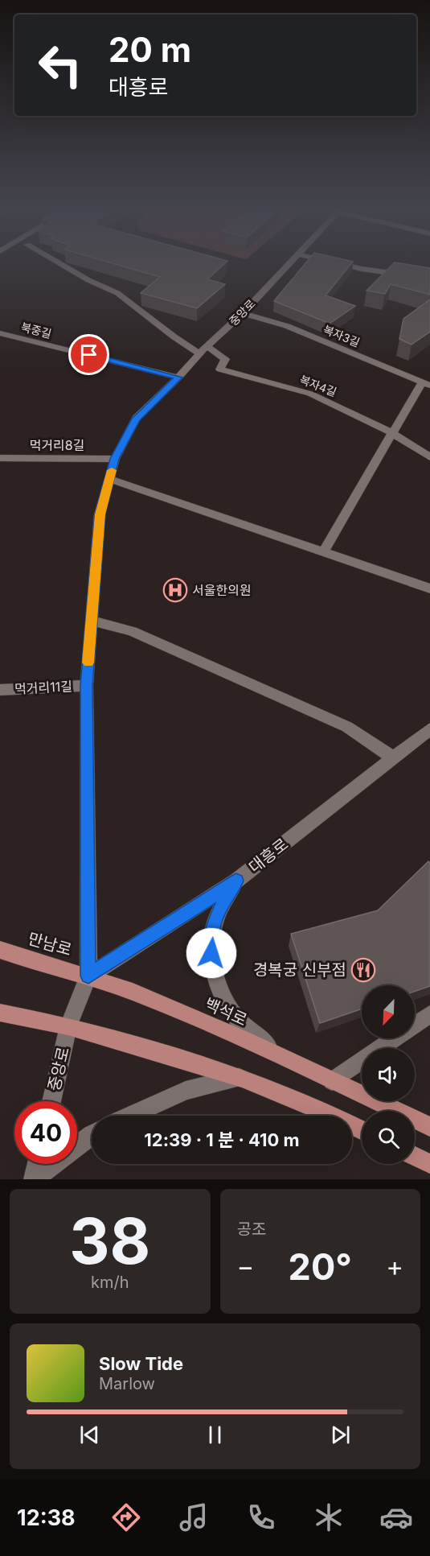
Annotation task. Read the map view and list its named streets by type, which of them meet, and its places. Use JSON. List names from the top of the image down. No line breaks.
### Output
{"streets":{"main road":["만남로","백석로"],"street":["중앙로","북중길","복자3길","복자4길","먹거리8길","먹거리11길","대흥로"]},"crossings":[["중앙로","북중길"],["중앙로","복자3길"],["중앙로","복자4길"],["중앙로","먹거리8길"],["중앙로","먹거리11길"],["중앙로","대흥로"],["중앙로","만남로"],["중앙로","백석로"],["대흥로","만남로"],["대흥로","백석로"],["만남로","백석로"]],"places":{"hospital":["서울한의원"],"restaurant":["경복궁 신부점"]},"north":"bottom left","page":{"turn":["20 m","대흥로"],"limit":"40","trip":"12:39 · 1 분 · 410 m","tile":[["38","km/h"],"공조"],"heat":["−","20°","+"],"song":["Slow Tide","Marlow"],"tabs":"12:38"}}
